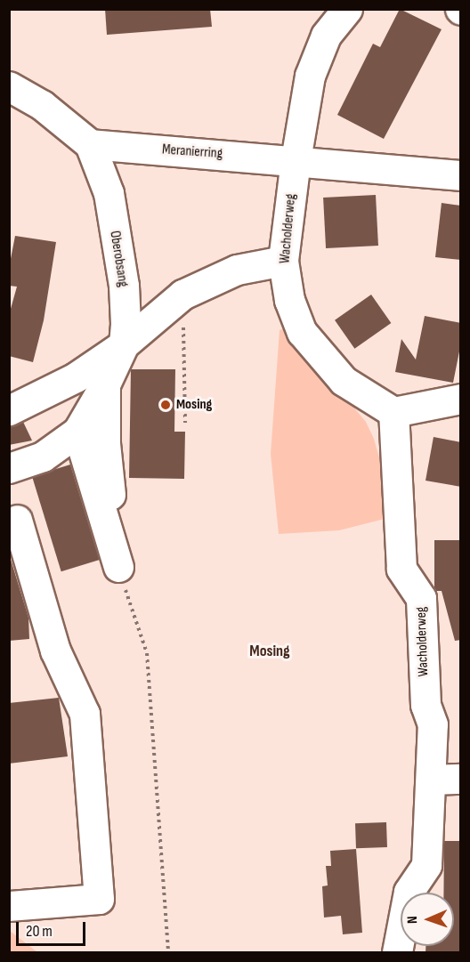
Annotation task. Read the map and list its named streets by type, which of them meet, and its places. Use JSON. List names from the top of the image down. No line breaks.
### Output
{"streets":{"street":["Meranierring","Wacholderweg","Oberobsang"]},"crossings":[["Meranierring","Wacholderweg"],["Meranierring","Oberobsang"]],"districts":["Mosing"],"places":["Mosing"],"scale_bar":"20 m","north":"left"}
